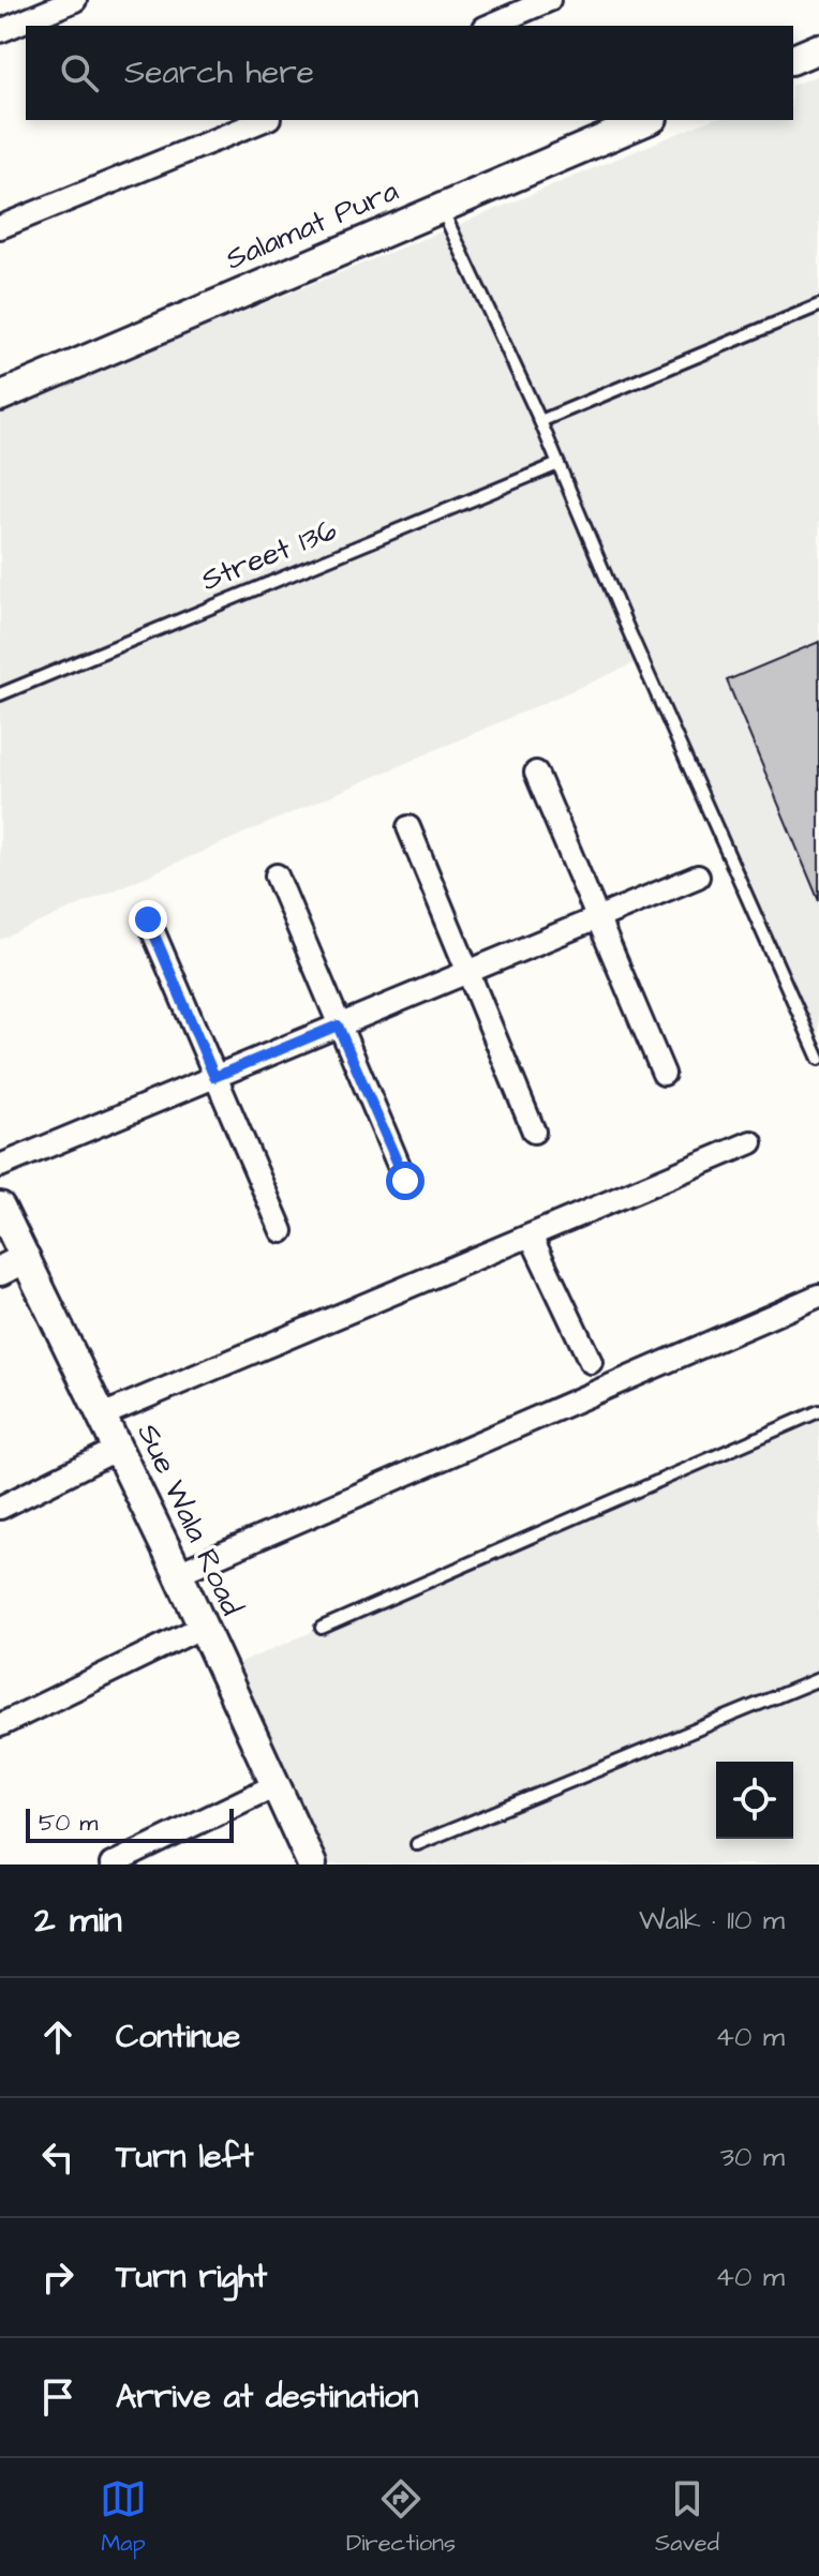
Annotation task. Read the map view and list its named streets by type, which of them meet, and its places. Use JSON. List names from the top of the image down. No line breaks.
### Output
{"streets":{"street":["Salamat Pura","Sue Wala Road"],"lane":["Street 136"]},"scale_bar":"50 m","page":{"search":"Search here","scale":"50 m","heading":["2 min","Walk · 110 m"],"list":[["Continue","40 m"],["Turn left","30 m"],["Turn right","40 m"],"Arrive at destination"],"nav":["Map","Directions","Saved"]}}
